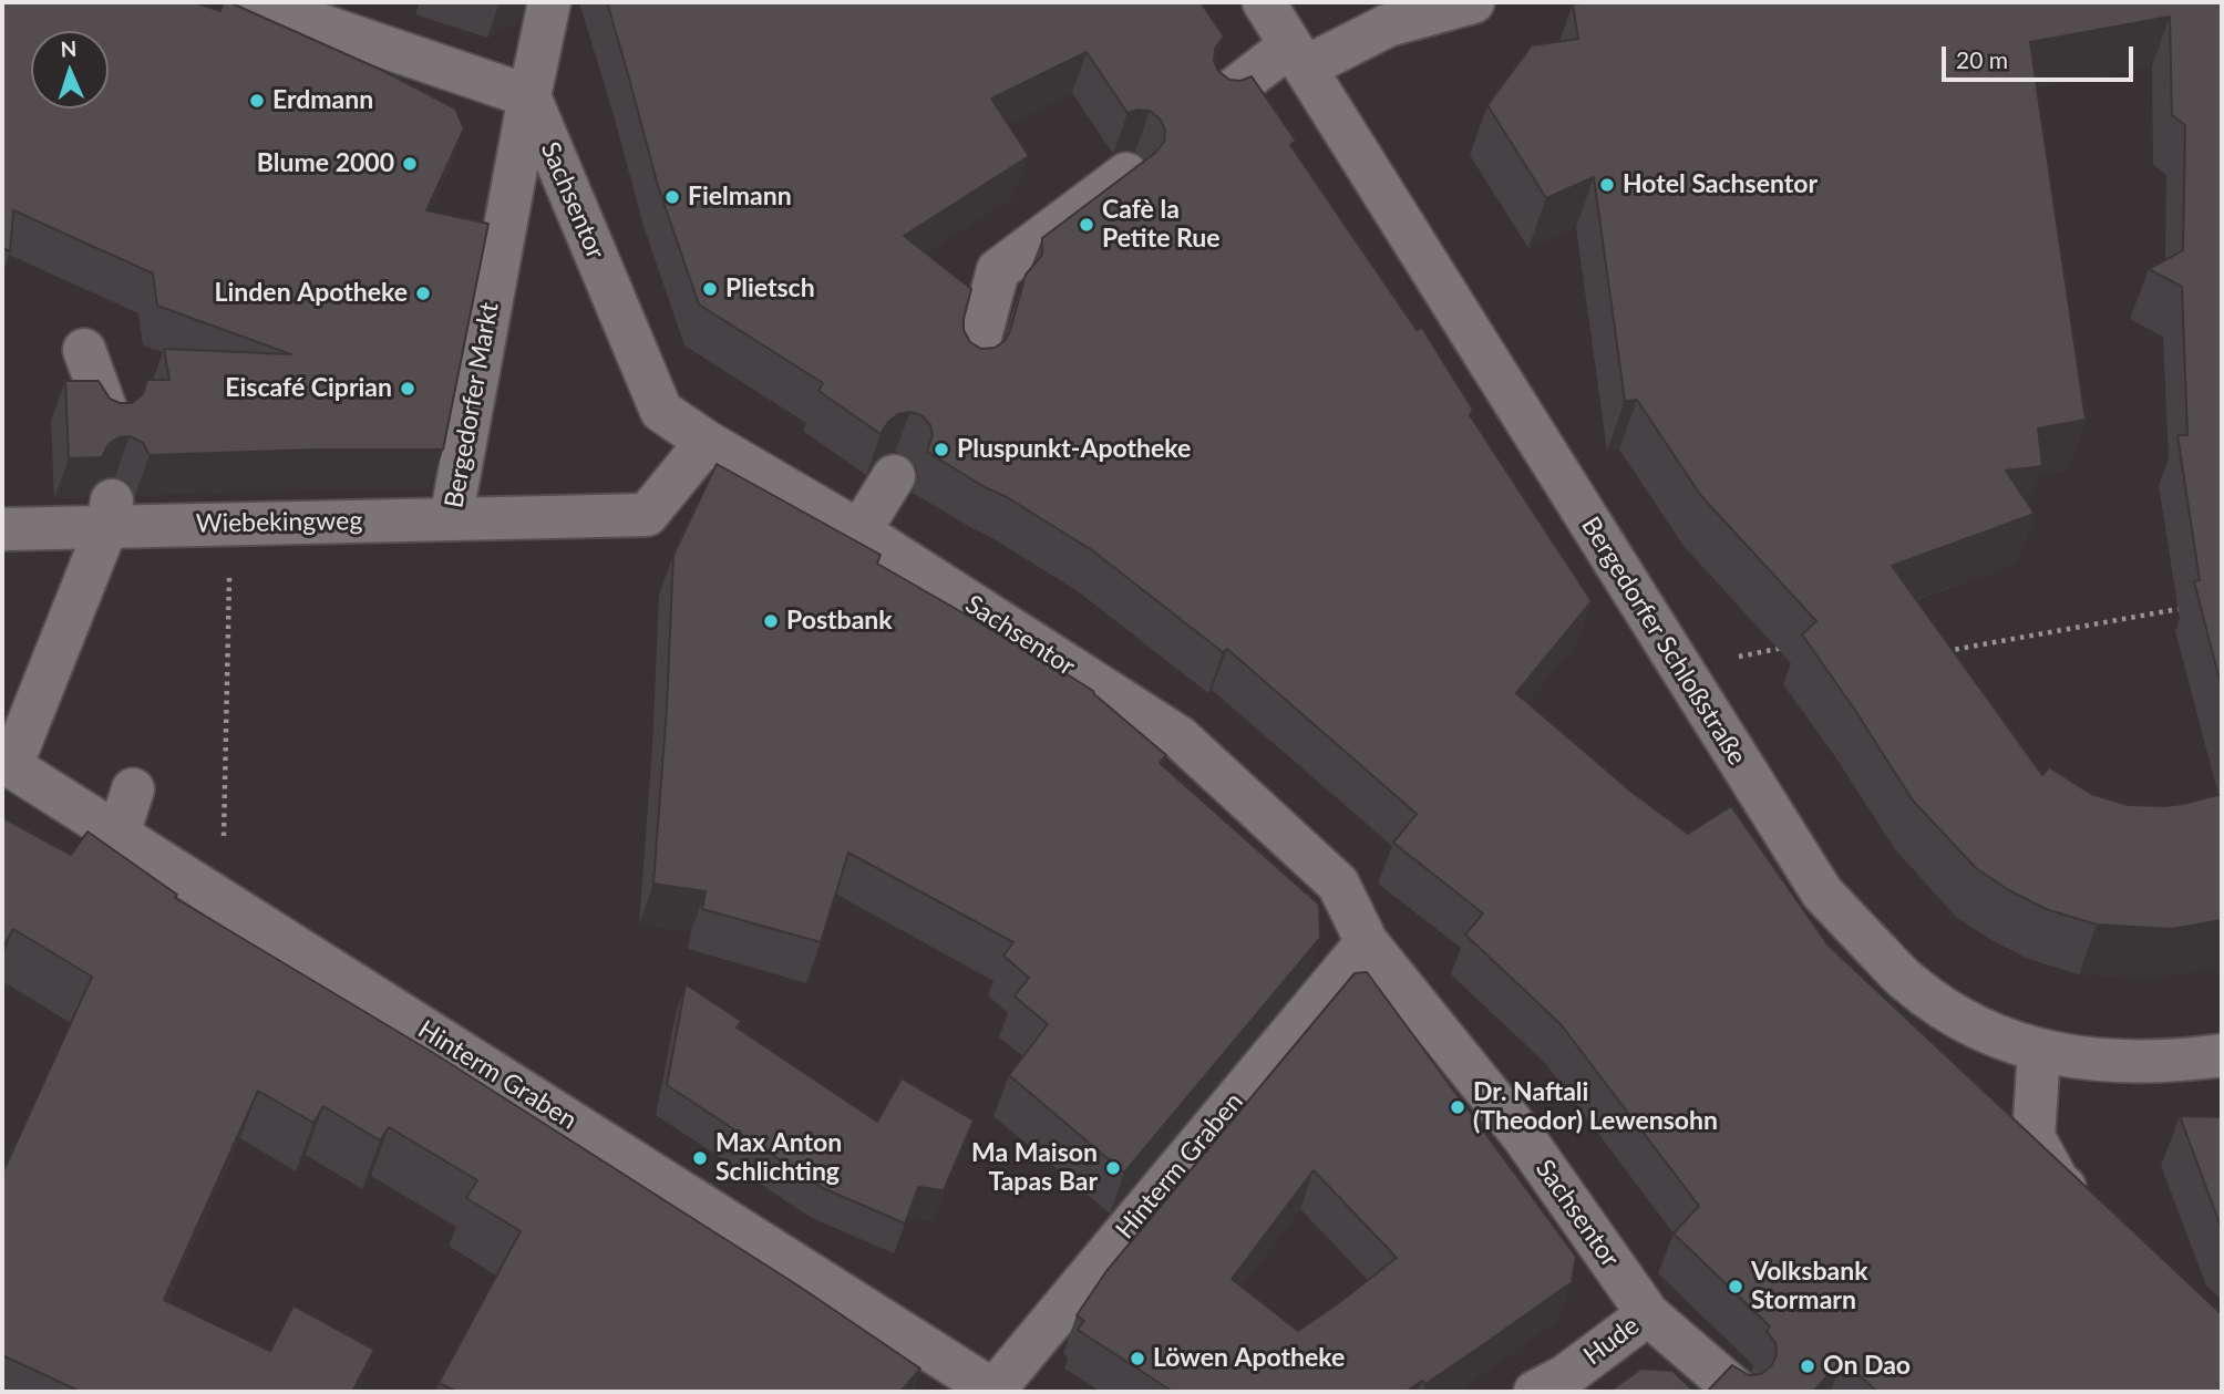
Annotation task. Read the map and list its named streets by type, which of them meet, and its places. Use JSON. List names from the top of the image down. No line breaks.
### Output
{"streets":{"street":["Sachsentor","Bergedorfer Markt","Wiebekingweg","Bergedorfer Schloßstraße","Hinterm Graben","Hude"]},"crossings":[["Sachsentor","Bergedorfer Markt"],["Sachsentor","Hinterm Graben"],["Sachsentor","Hude"],["Bergedorfer Markt","Wiebekingweg"]],"places":["Erdmann","Blume 2000","Hotel Sachsentor","Fielmann","Cafè la Petite Rue","Plietsch","Linden Apotheke","Eiscafé Ciprian","Pluspunkt-Apotheke","Postbank","Dr. Naftali (Theodor) Lewensohn","Max Anton Schlichting","Ma Maison Tapas Bar","Volksbank Stormarn","Löwen Apotheke","On Dao"],"scale_bar":"20 m","north":"top"}
